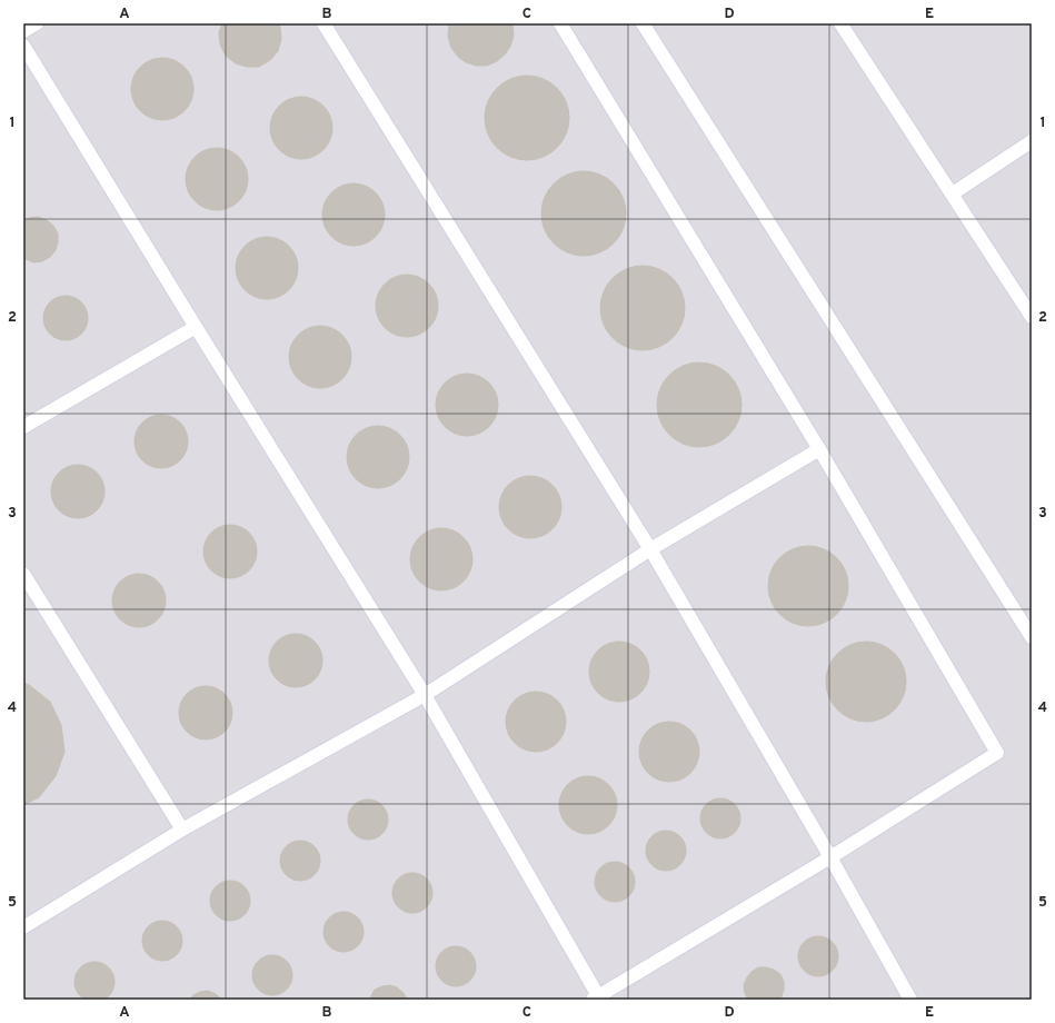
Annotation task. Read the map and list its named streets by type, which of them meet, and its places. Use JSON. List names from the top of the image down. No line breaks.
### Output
{"grid":{"columns":["A","B","C","D","E"],"rows":["1","2","3","4","5"]}}
